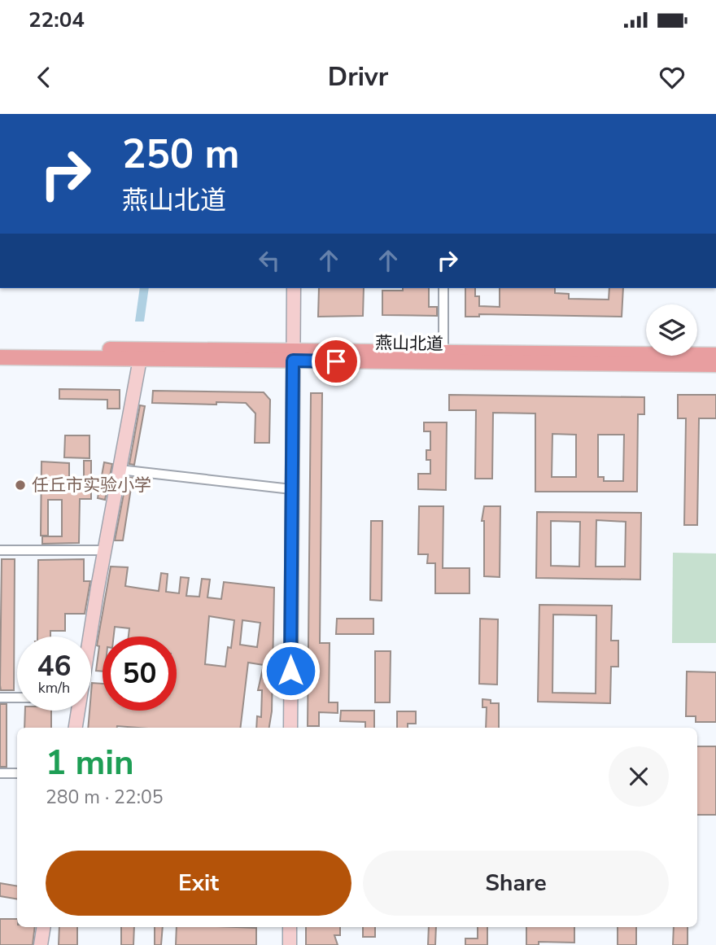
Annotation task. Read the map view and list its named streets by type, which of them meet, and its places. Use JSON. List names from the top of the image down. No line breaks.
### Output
{"streets":{"main road":["燕山北道"]},"places":["任丘市实验小学"],"page":{"status":"22:04","header":"Drivr","turn":["250 m","燕山北道"],"speed":"46 km/h","limit":"50","heading":["1 min","280 m · 22:05"],"buttons":["Exit","Share"]}}
